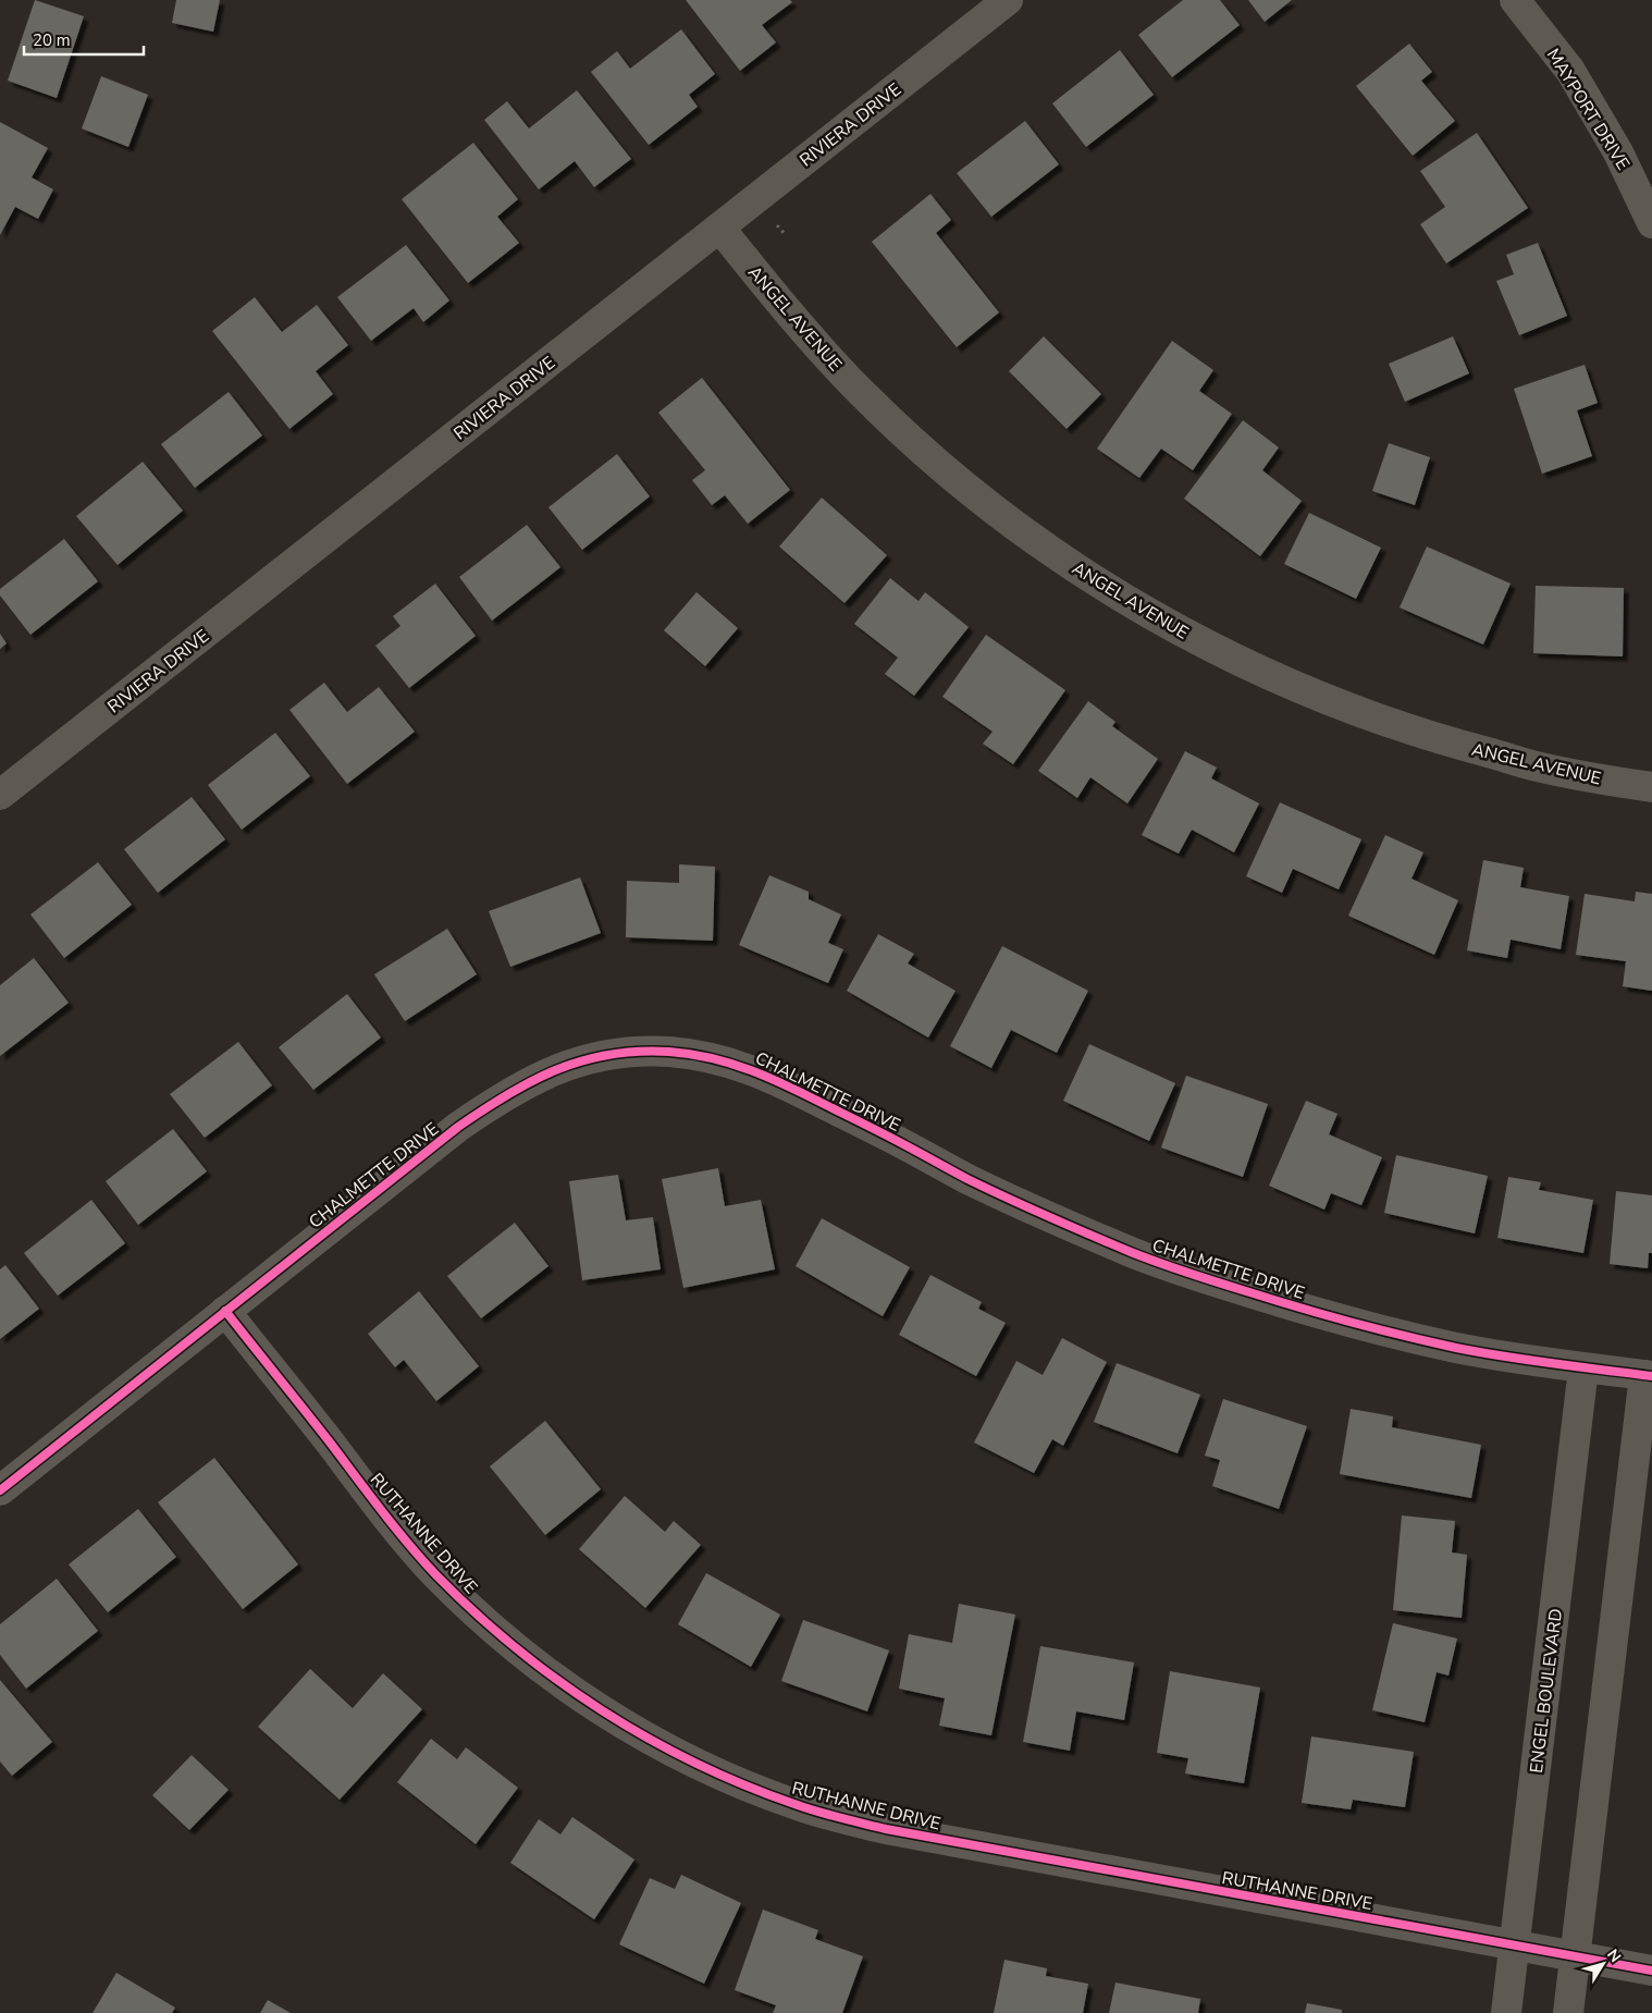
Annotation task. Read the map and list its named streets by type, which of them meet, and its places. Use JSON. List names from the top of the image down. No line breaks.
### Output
{"streets":{"street":["MAYPORT DRIVE","RIVIERA DRIVE","ANGEL AVENUE","CHALMETTE DRIVE","RUTHANNE DRIVE","ENGEL BOULEVARD"]},"crossings":[["RIVIERA DRIVE","ANGEL AVENUE"],["CHALMETTE DRIVE","RUTHANNE DRIVE"],["CHALMETTE DRIVE","ENGEL BOULEVARD"],["RUTHANNE DRIVE","ENGEL BOULEVARD"]],"scale_bar":"20 m","north":"top right"}
